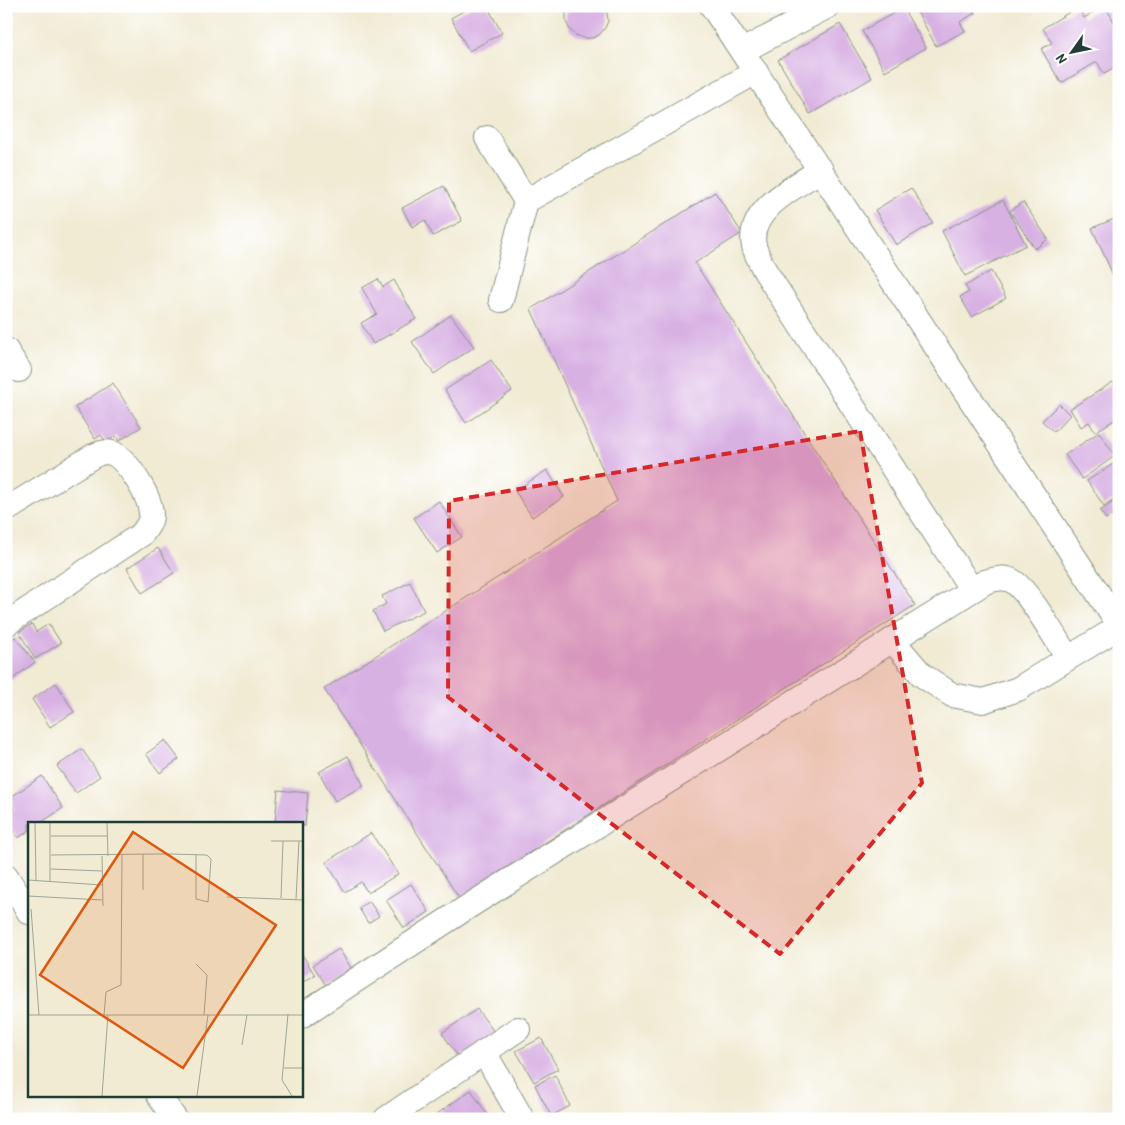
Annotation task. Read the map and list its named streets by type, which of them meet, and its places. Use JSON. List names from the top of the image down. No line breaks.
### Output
{"north":"bottom left"}
